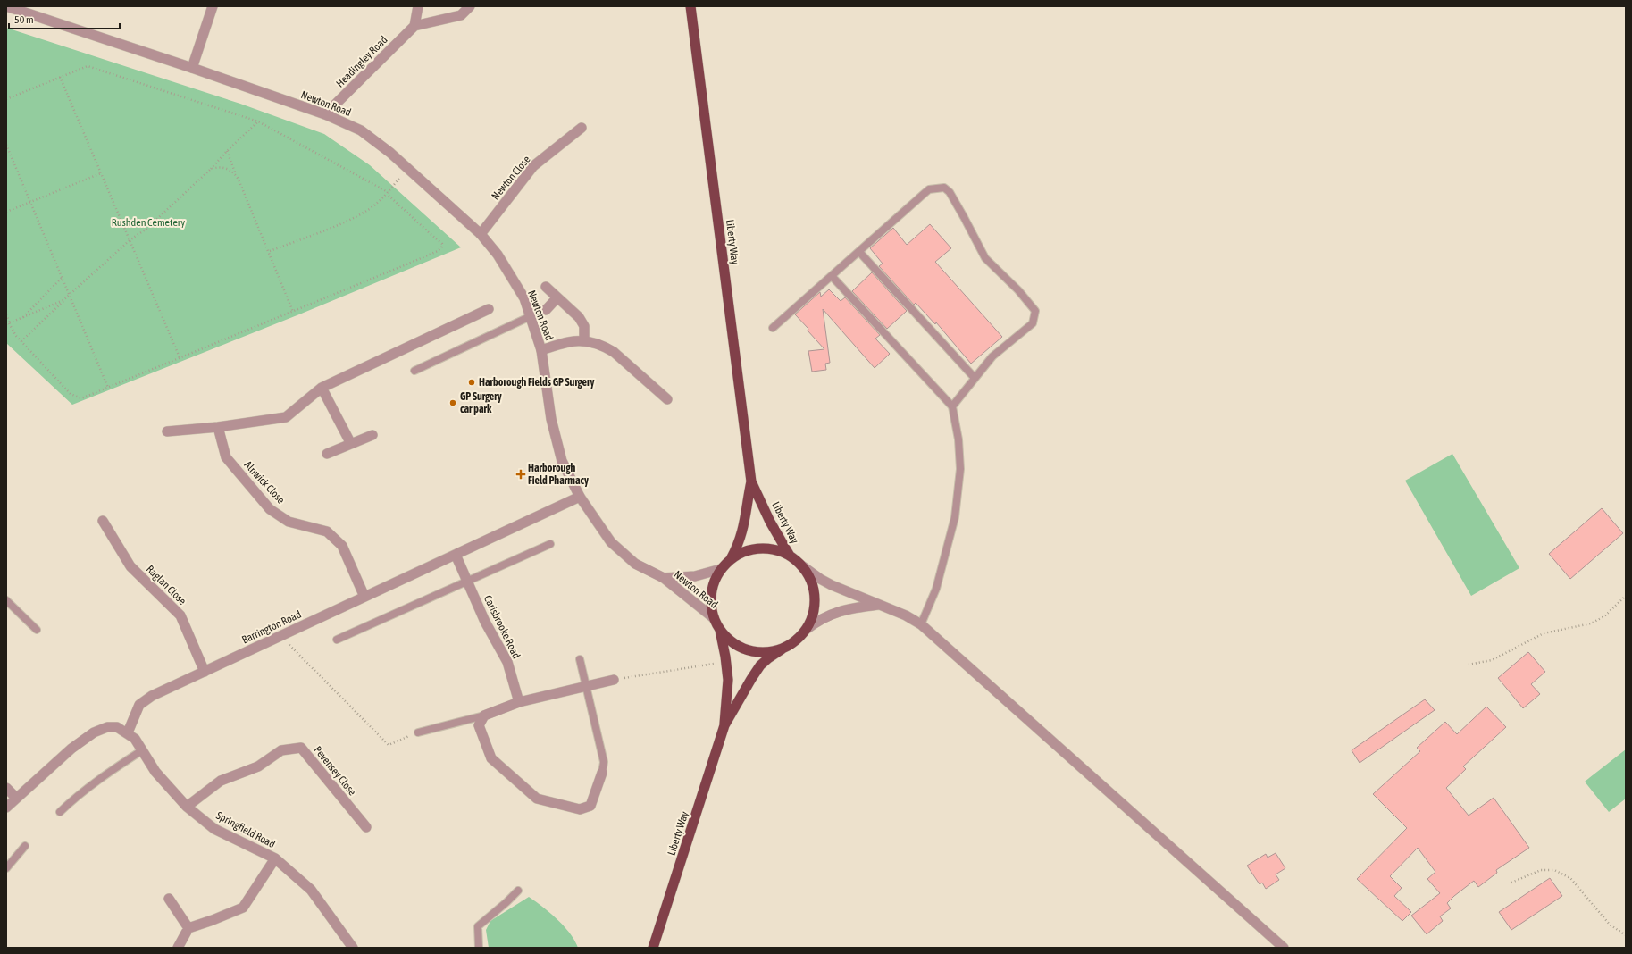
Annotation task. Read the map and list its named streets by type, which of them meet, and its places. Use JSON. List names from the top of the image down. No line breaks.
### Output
{"streets":{"highway":["Liberty Way"],"street":["Headingley Road","Newton Road","Newton Close","Alnwick Close","Raglan Close","Barrington Road","Carisbrooke Road","Pevensey Close","Springfield Road"]},"crossings":[["Headingley Road","Newton Road"],["Newton Road","Newton Close"],["Newton Road","Liberty Way"],["Newton Road","Barrington Road"],["Alnwick Close","Barrington Road"],["Raglan Close","Barrington Road"],["Barrington Road","Carisbrooke Road"],["Barrington Road","Springfield Road"],["Pevensey Close","Springfield Road"]],"parks":["Rushden Cemetery"],"places":{"other":["Harborough Fields GP Surgery","GP Surgery car park"],"health":["Harborough Field Pharmacy"]},"scale_bar":"50 m"}
